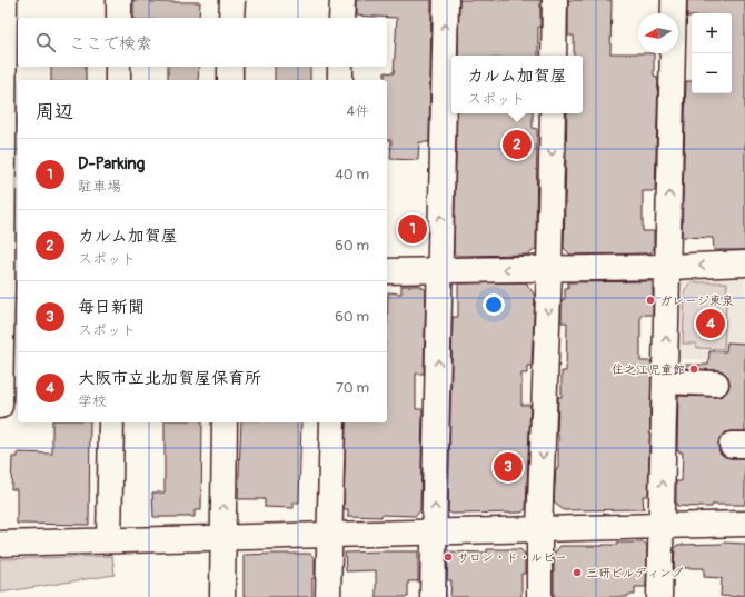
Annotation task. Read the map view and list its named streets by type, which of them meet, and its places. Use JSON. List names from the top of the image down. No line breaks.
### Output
{"places":["ガレージ東泉","住之江児童館","サロン・ド・ルビー","三研ビルディング"],"north":"left","page":{"map_buttons":["+","−"],"search":"ここで検索","popup":["カルム加賀屋","スポット"],"heading":["周辺","4件"],"pins":["2","1","4","3"],"list":[{"mark":"1","name":"D-Parking","note":"駐車場","value":"40 m"},{"mark":"2","name":"カルム加賀屋","note":"スポット","value":"60 m"},{"mark":"3","name":"毎日新聞","note":"スポット","value":"60 m"},{"mark":"4","name":"大阪市立北加賀屋保育所","note":"学校","value":"70 m"}]}}
